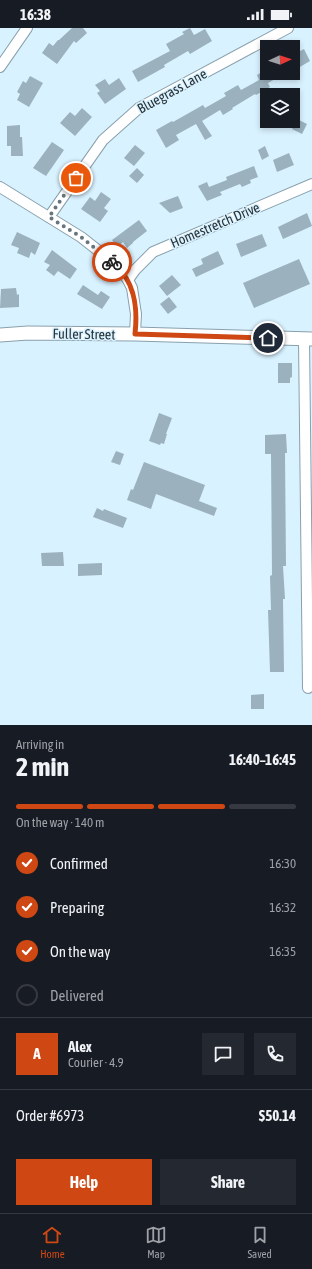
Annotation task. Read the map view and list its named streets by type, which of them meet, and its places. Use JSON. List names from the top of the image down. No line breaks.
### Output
{"streets":{"street":["Bluegrass Lane","Homestretch Drive","Fuller Street"]},"north":"right","page":{"status":"16:38","heading":["2 min","Arriving in","16:40–16:45"],"panel":["Alex","Courier · 4.9","Order #6973","$50.14"],"bar":"On the way · 140 m","list":[["Confirmed","16:30"],["Preparing","16:32"],["On the way","16:35"],"Delivered"],"round":"A","buttons":["Help","Share"],"tabs":["Home","Map","Saved"]}}
